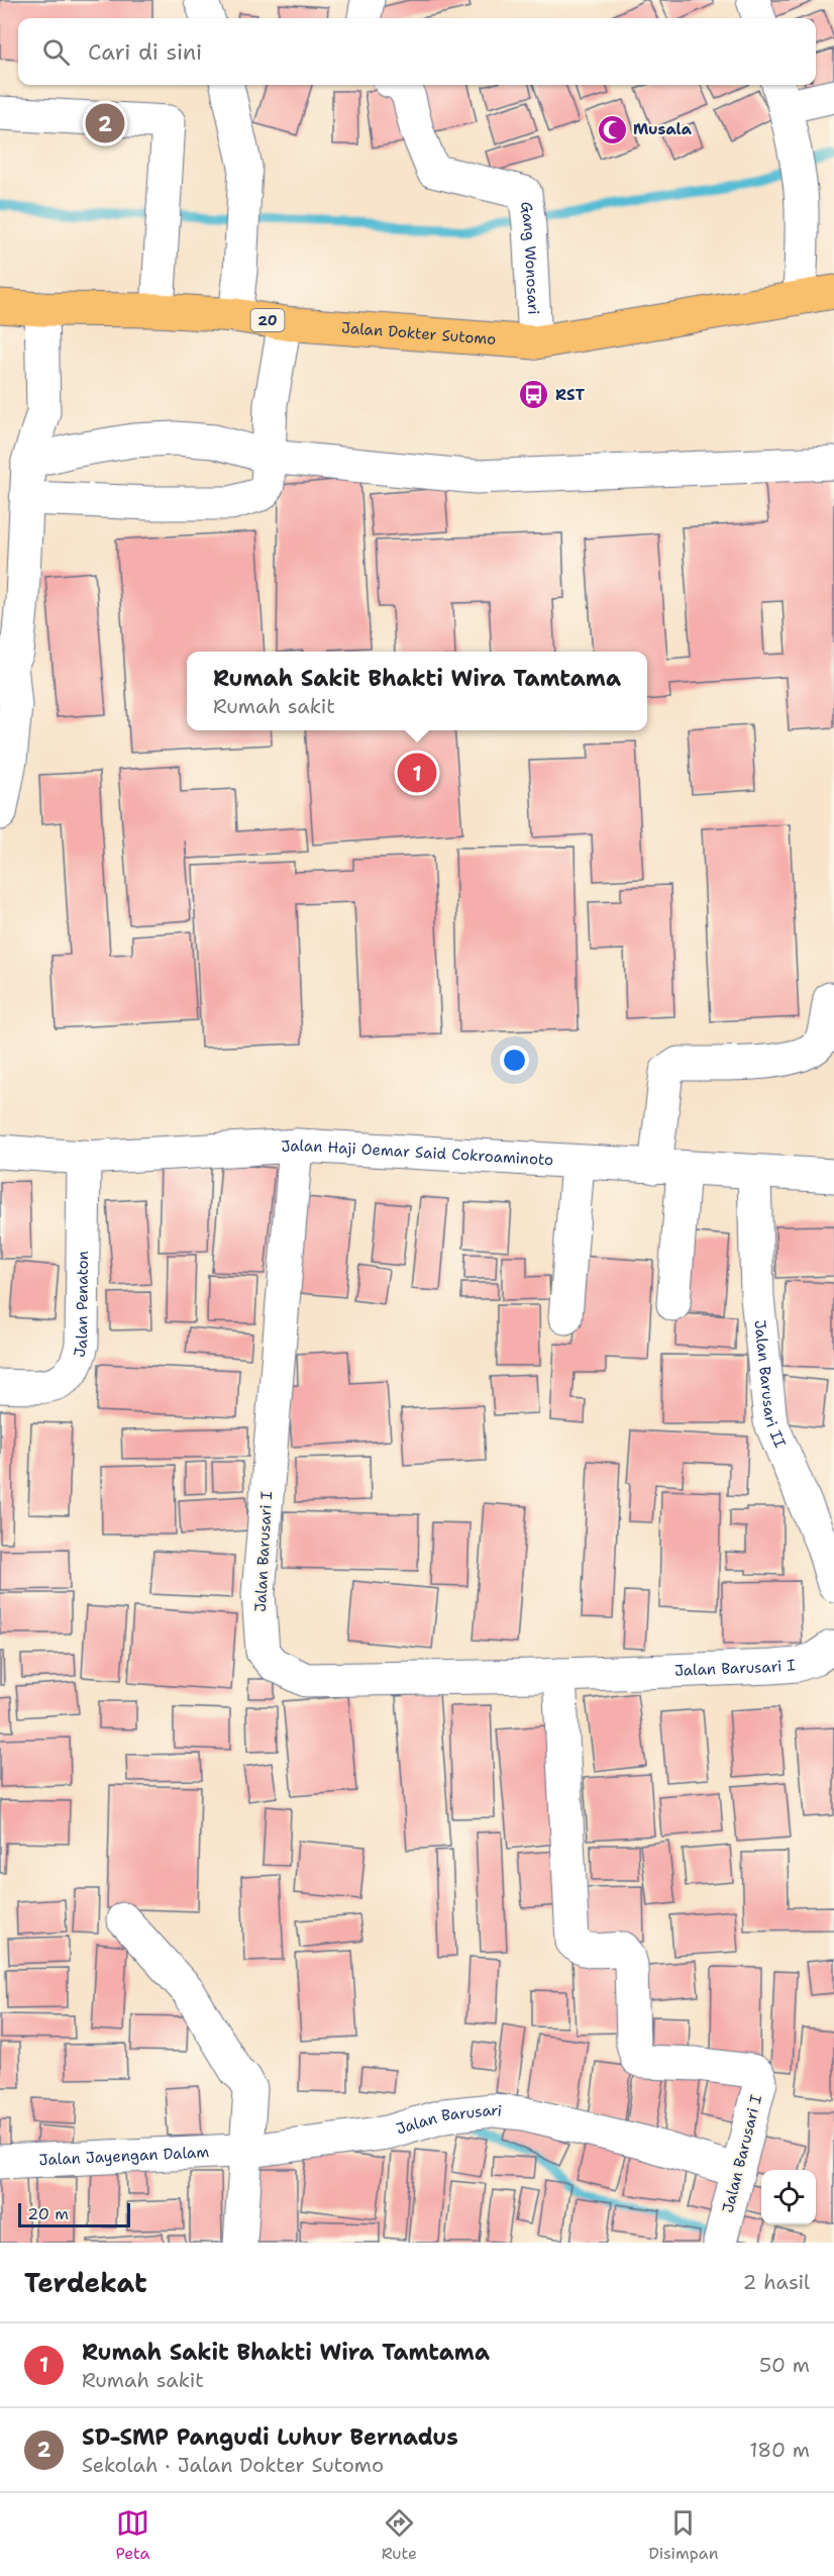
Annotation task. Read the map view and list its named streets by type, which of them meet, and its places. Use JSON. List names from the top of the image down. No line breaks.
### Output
{"streets":{"highway":["20","Jalan Dokter Sutomo"],"street":["Gang Wonosari","Jalan Haji Oemar Said Cokroaminoto","Jalan Penaton","Jalan Barusari II","Jalan Barusari I","Jalan Barusari","Jalan Jayengan Dalam"]},"crossings":[["Gang Wonosari","Jalan Dokter Sutomo"],["Jalan Haji Oemar Said Cokroaminoto","Jalan Penaton"],["Jalan Haji Oemar Said Cokroaminoto","Jalan Barusari II"],["Jalan Haji Oemar Said Cokroaminoto","Jalan Barusari I"],["Jalan Barusari I","Jalan Barusari"],["Jalan Barusari","Jalan Jayengan Dalam"]],"places":{"mosque":["Musala"],"bus stop":["RST"]},"scale_bar":"20 m","page":{"search":"Cari di sini","pins":["2","1"],"popup":["Rumah Sakit Bhakti Wira Tamtama","Rumah sakit"],"scale":"20 m","heading":["Terdekat","2 hasil"],"list":[{"mark":"1","name":"Rumah Sakit Bhakti Wira Tamtama","note":"Rumah sakit","value":"50 m"},{"mark":"2","name":"SD-SMP Pangudi Luhur Bernadus","note":"Sekolah · Jalan Dokter Sutomo","value":"180 m"}],"nav":["Peta","Rute","Disimpan"]}}
